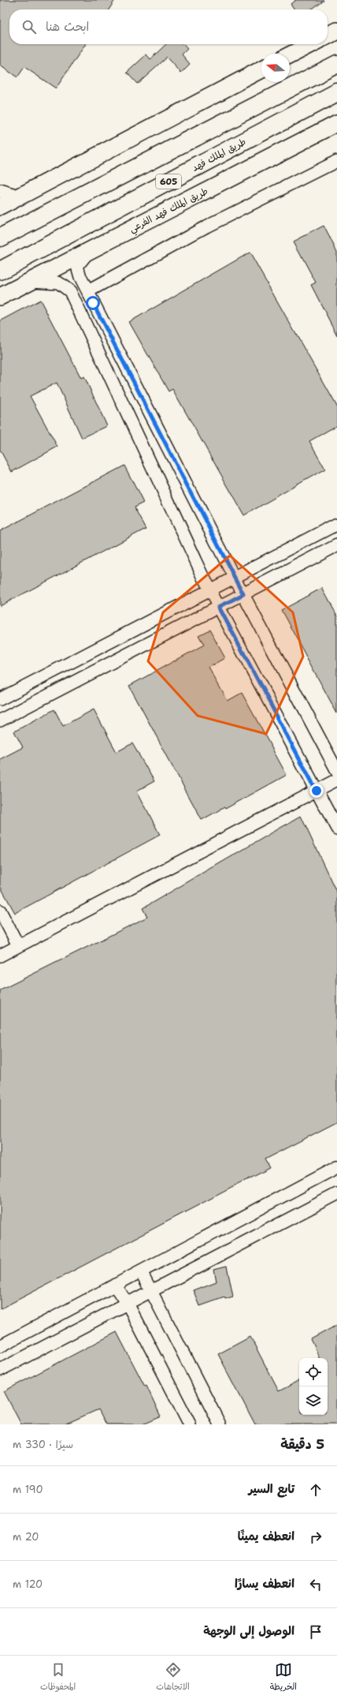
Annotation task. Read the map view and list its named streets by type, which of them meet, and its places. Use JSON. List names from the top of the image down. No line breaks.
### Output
{"streets":{"highway":["طريق الملك فهد","605"],"main road":["طريق الملك فهد الفرعي"]},"north":"left","page":{"search":"ابحث هنا","heading":["5 دقيقة","سيرًا · 330 m"],"list":[["تابع السير","190 m"],["انعطف يمينًا","20 m"],["انعطف يسارًا","120 m"],"الوصول إلى الوجهة"],"nav":["الخريطة","الاتجاهات","المحفوظات"]}}
